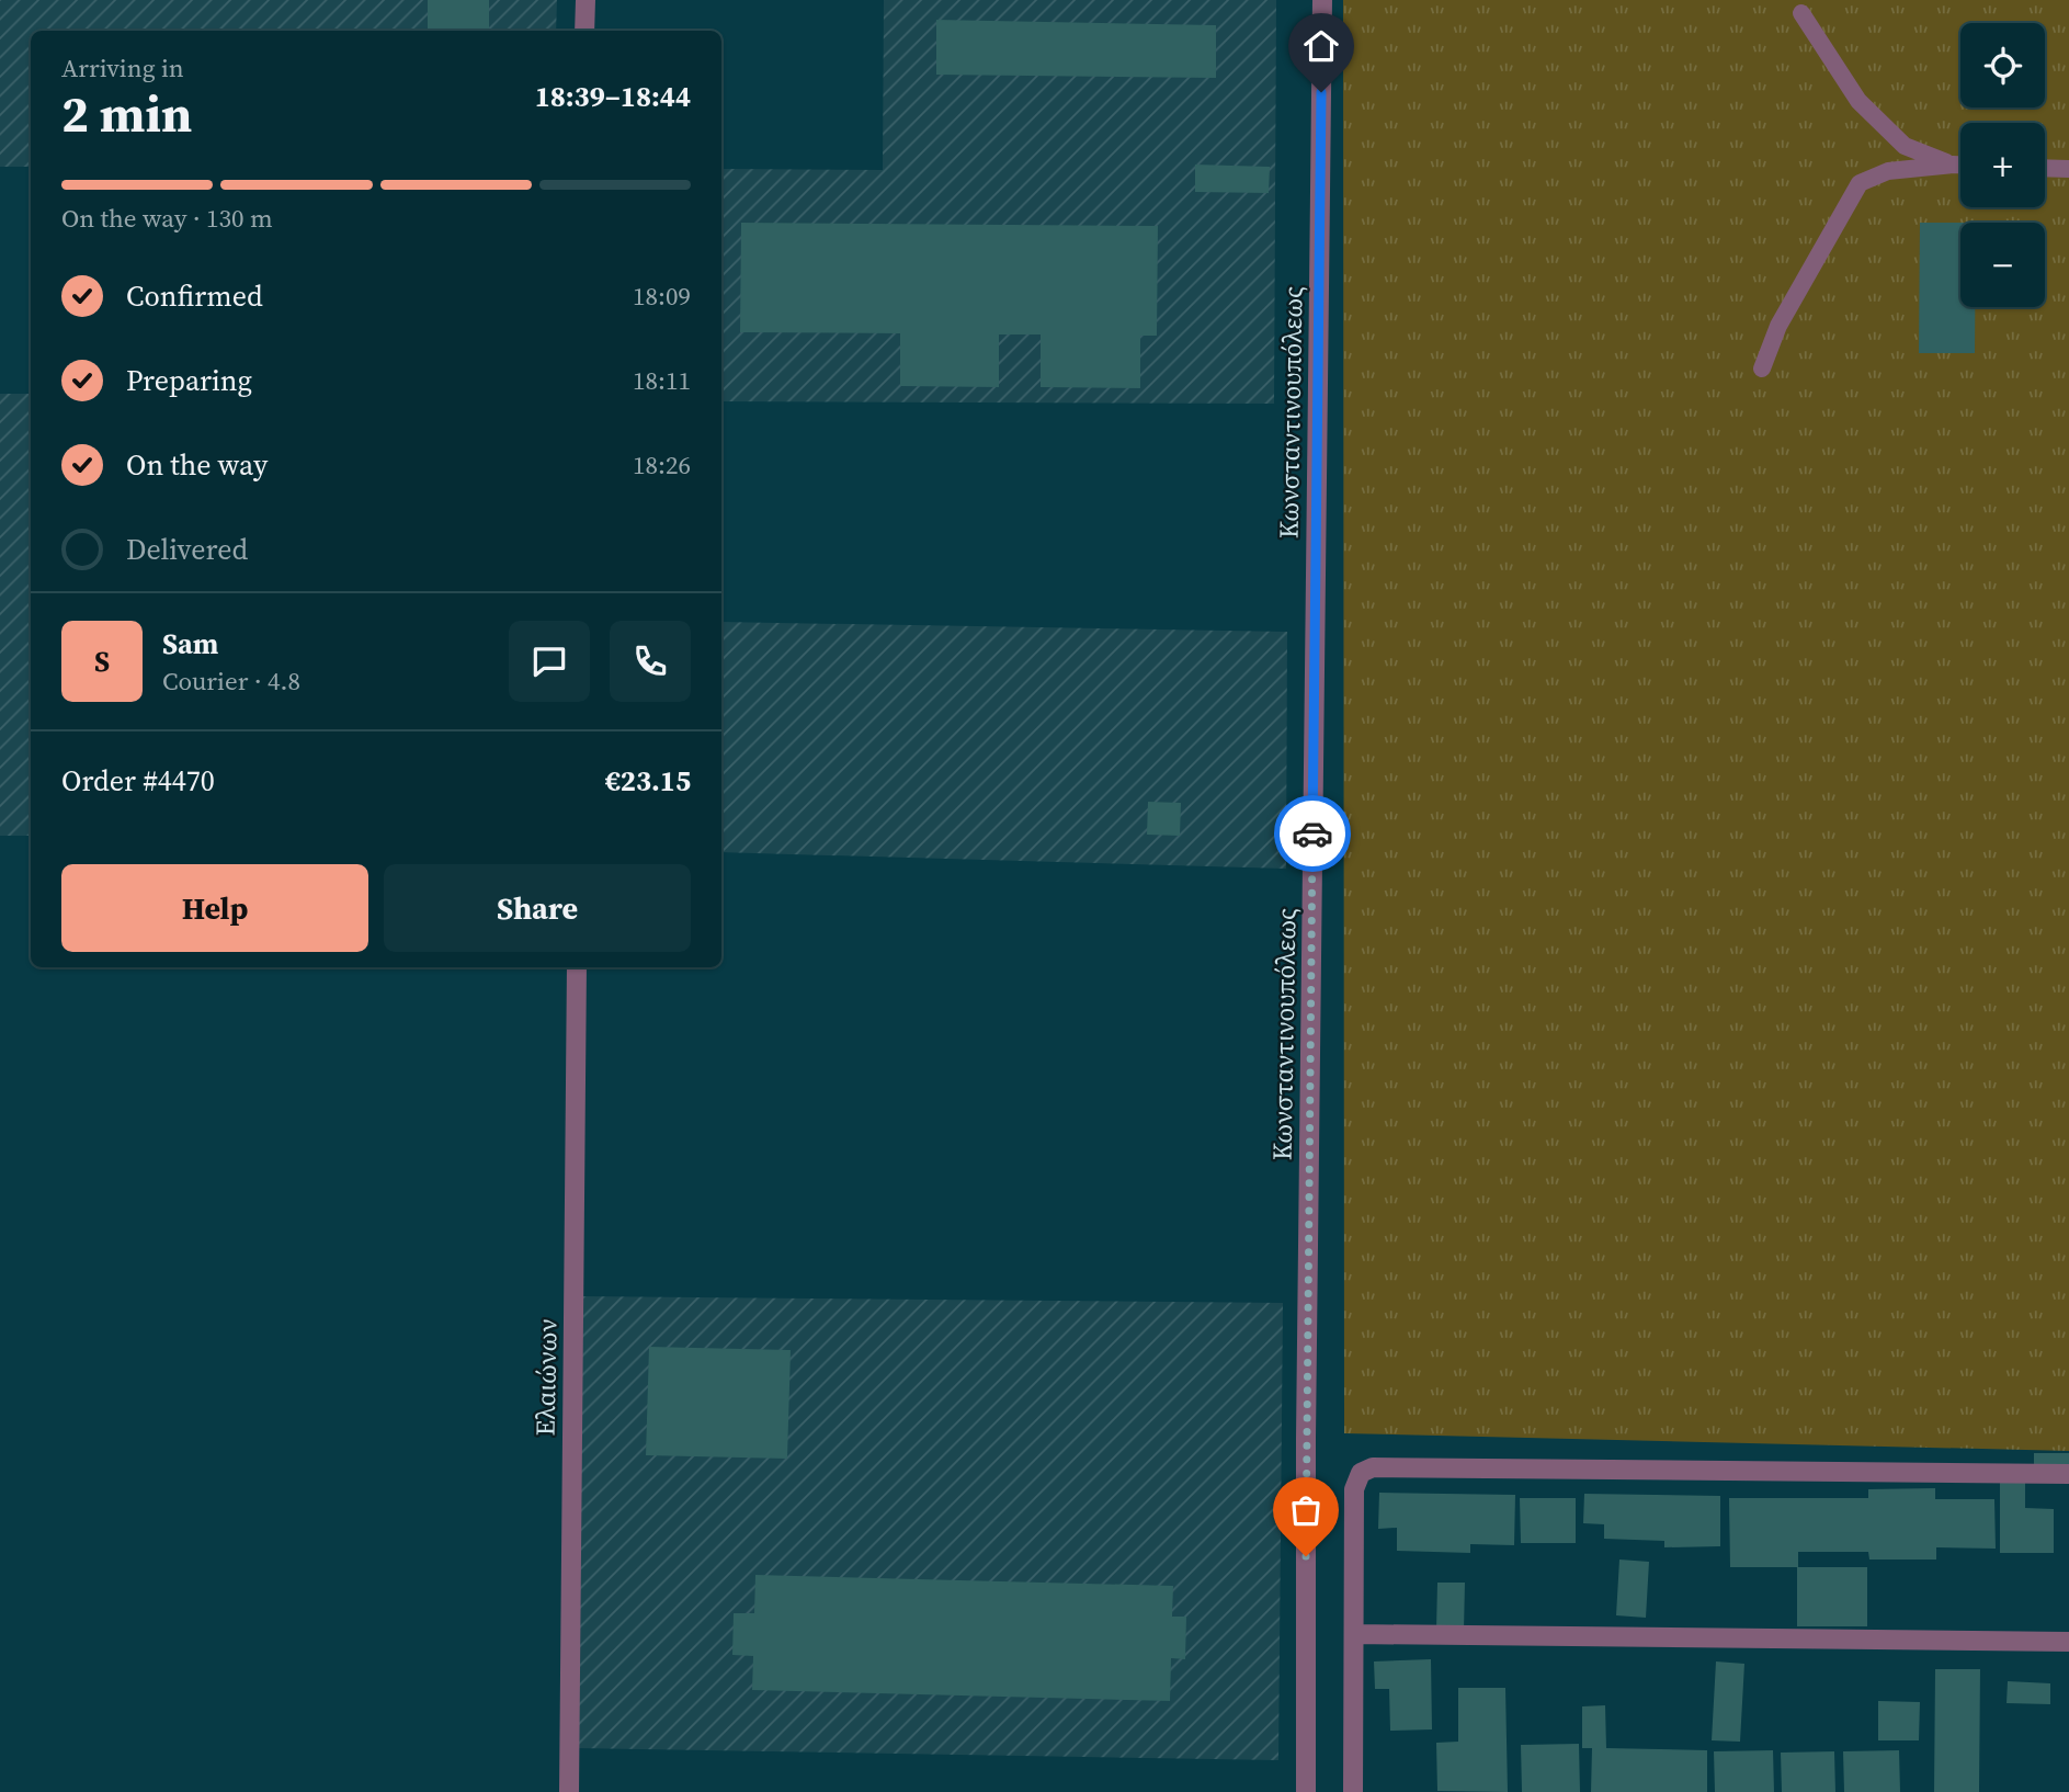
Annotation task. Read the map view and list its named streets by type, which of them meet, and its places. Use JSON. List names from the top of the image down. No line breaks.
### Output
{"streets":{"street":["Κωνσταντινουπόλεως","Ελαιώνων"]},"page":{"map_buttons":["+","−"],"heading":["2 min","Arriving in","18:39–18:44"],"panel":["Sam","Courier · 4.8","Order #4470","€23.15"],"bar":"On the way · 130 m","list":[["Confirmed","18:09"],["Preparing","18:11"],["On the way","18:26"],"Delivered"],"round":"S","buttons":["Help","Share"]}}
